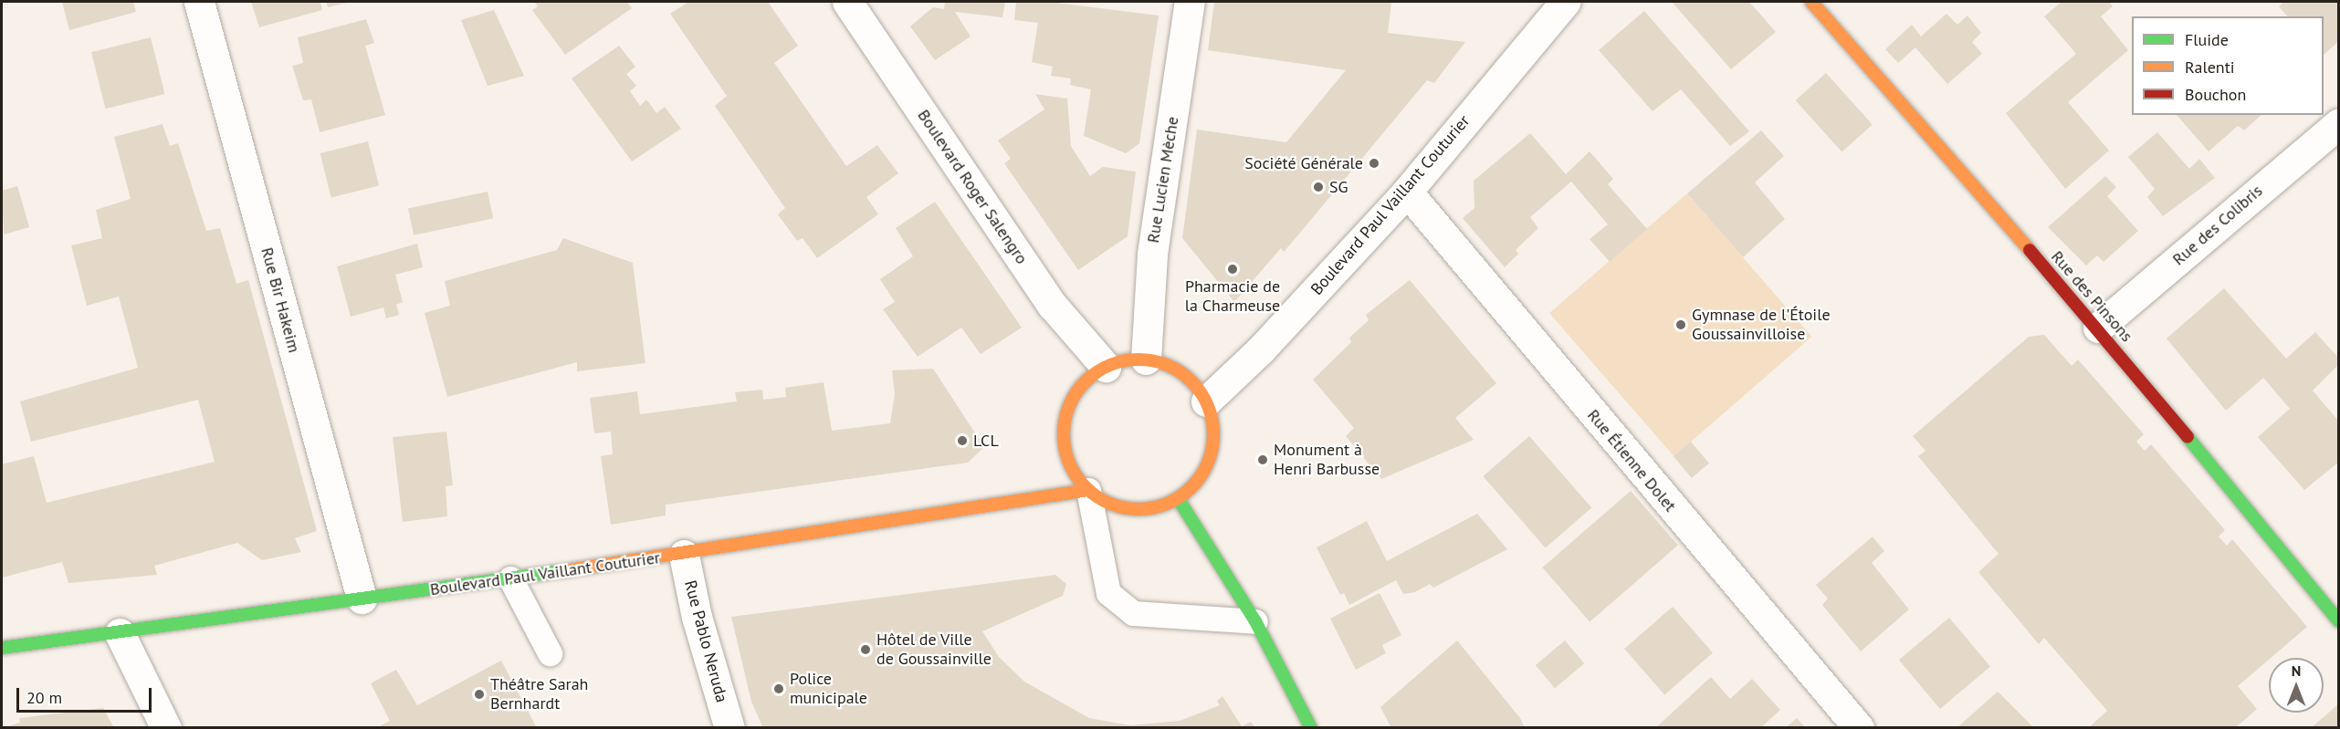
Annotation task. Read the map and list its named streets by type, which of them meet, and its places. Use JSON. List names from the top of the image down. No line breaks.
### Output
{"streets":{"street":["Rue Lucien Mèche","Boulevard Roger Salengro","Boulevard Paul Vaillant Couturier","Rue des Colibris","Rue des Pinsons","Rue Bir Hakeim","Rue Étienne Dolet","Rue Pablo Neruda"]},"crossings":[["Rue Lucien Mèche","Boulevard Roger Salengro"],["Rue Lucien Mèche","Boulevard Paul Vaillant Couturier"],["Boulevard Roger Salengro","Boulevard Paul Vaillant Couturier"],["Boulevard Paul Vaillant Couturier","Rue Bir Hakeim"],["Boulevard Paul Vaillant Couturier","Rue Étienne Dolet"],["Boulevard Paul Vaillant Couturier","Rue Pablo Neruda"],["Rue des Colibris","Rue des Pinsons"]],"places":["Société Générale","SG","Pharmacie de la Charmeuse","Gymnase de l'Étoile Goussainvilloise","LCL","Monument à Henri Barbusse","Hôtel de Ville de Goussainville","Police municipale","Théâtre Sarah Bernhardt"],"legend":["Fluide","Ralenti","Bouchon"],"scale_bar":"20 m","north":"top"}
